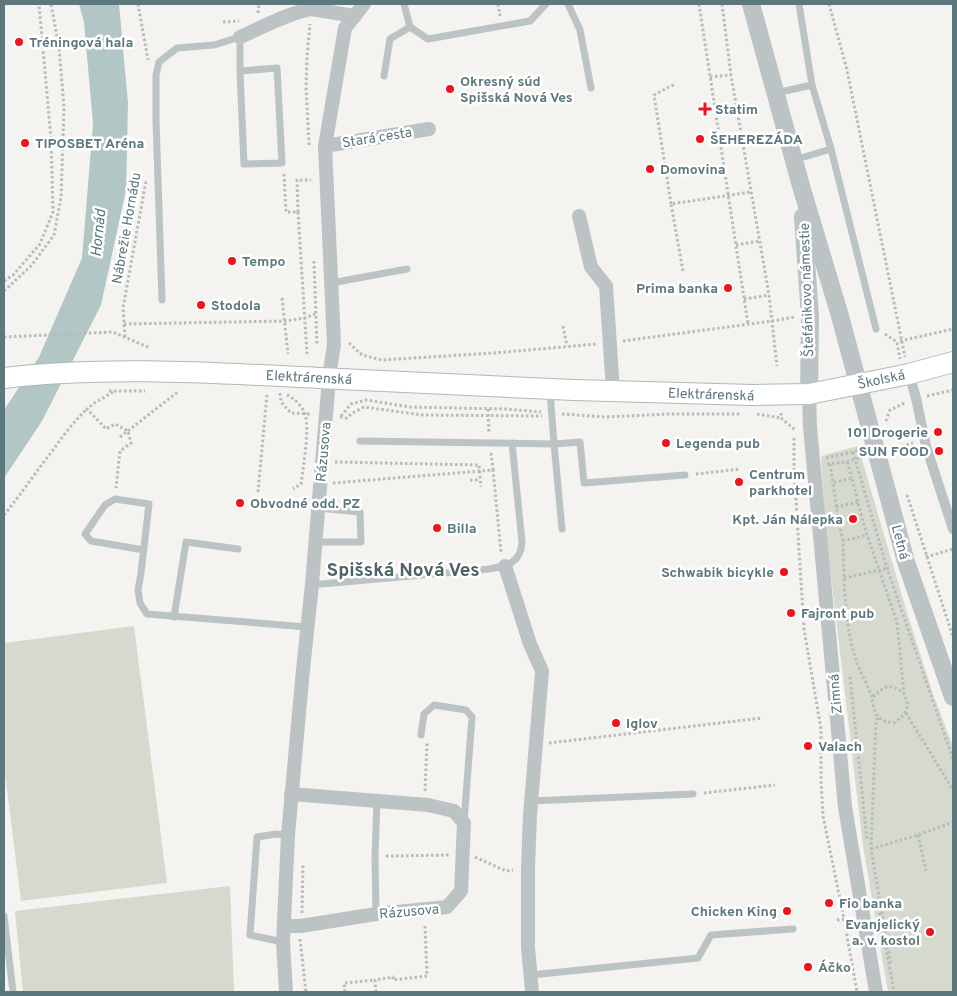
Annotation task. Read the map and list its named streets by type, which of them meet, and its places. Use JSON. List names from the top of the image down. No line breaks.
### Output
{"streets":{"main road":["Elektrárenská","Školská"],"street":["Stará cesta","Štefánikovo námestie","Rázusova","Letná","Zimná"],"path":["Nábrežie Hornádu"]},"crossings":[["Štefánikovo námestie","Elektrárenská"],["Štefánikovo námestie","Školská"],["Štefánikovo námestie","Letná"],["Štefánikovo námestie","Zimná"],["Elektrárenská","Školská"],["Elektrárenská","Rázusova"],["Elektrárenská","Zimná"],["Školská","Letná"],["Školská","Zimná"]],"districts":["Spišská Nová Ves"],"water":["Hornád"],"places":{"other":["Tréningová hala","Okresný súd Spišská Nová Ves","ŠEHEREZÁDA","TIPOSBET Aréna","Domovina","Tempo","Prima banka","Stodola","101 Drogerie","Legenda pub","SUN FOOD","Centrum parkhotel","Obvodné odd. PZ","Kpt. Ján Nálepka","Billa","Schwabik bicykle","Fajront pub","Iglov","Valach","Fio banka","Chicken King","Evanjelický a. v. kostol","Áčko"],"health":["Statim"]}}
